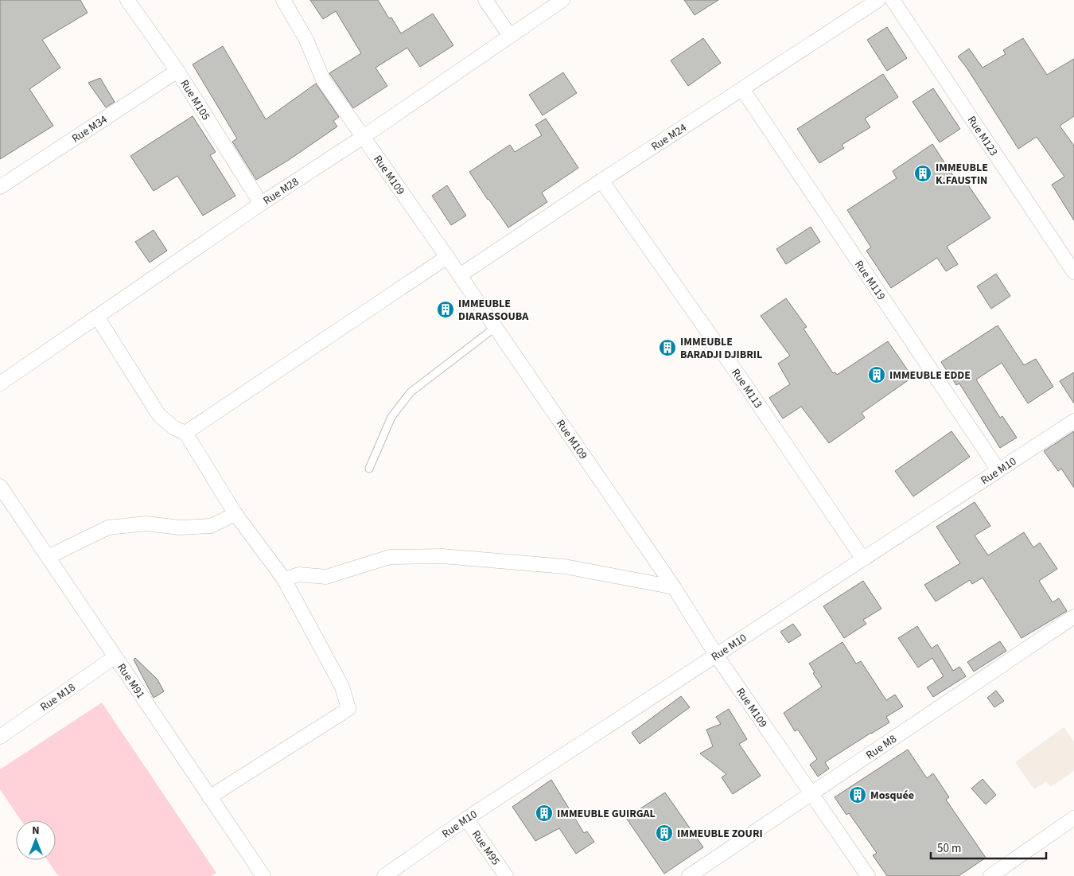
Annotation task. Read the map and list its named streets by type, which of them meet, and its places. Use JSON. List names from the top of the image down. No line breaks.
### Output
{"streets":{"street":["Rue M105","Rue M34","Rue M123","Rue M24","Rue M109","Rue M28","Rue M119","Rue M113","Rue M10","Rue M91","Rue M18","Rue M8","Rue M95"]},"crossings":[["Rue M105","Rue M34"],["Rue M105","Rue M28"],["Rue M24","Rue M109"],["Rue M24","Rue M119"],["Rue M24","Rue M113"],["Rue M109","Rue M28"],["Rue M109","Rue M10"],["Rue M109","Rue M8"],["Rue M119","Rue M10"],["Rue M113","Rue M10"],["Rue M10","Rue M95"],["Rue M91","Rue M18"]],"places":{"building":["IMMEUBLE K.FAUSTIN","IMMEUBLE DIARASSOUBA","IMMEUBLE BARADJI DJIBRIL","IMMEUBLE EDDE","Mosquée","IMMEUBLE GUIRGAL","IMMEUBLE ZOURI"]},"scale_bar":"50 m","north":"top"}
